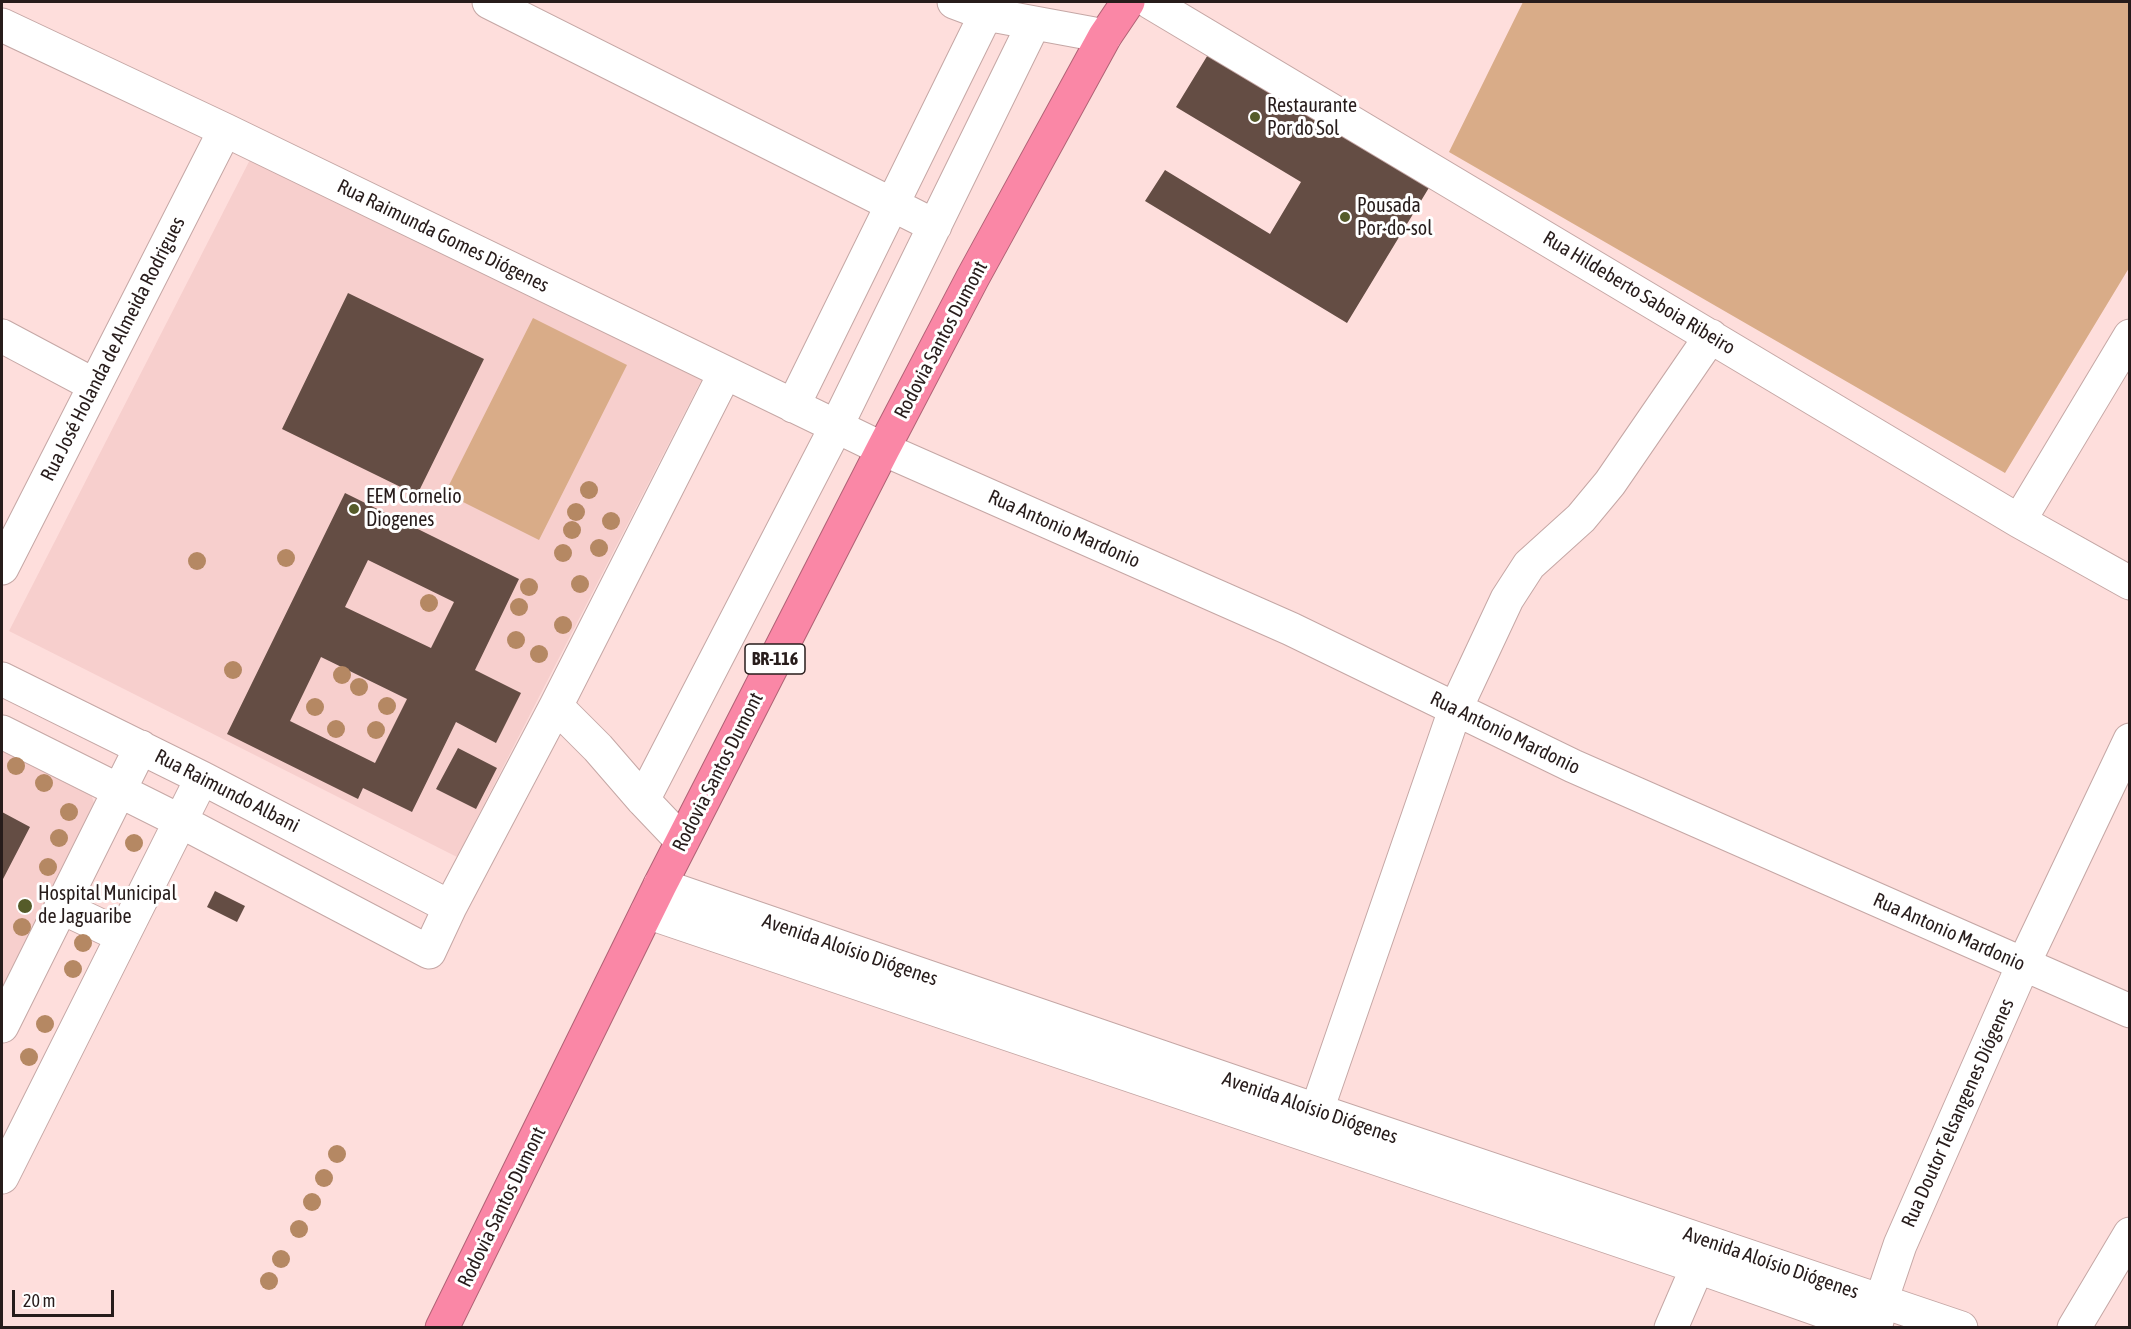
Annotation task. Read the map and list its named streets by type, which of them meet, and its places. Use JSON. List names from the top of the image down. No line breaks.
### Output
{"streets":{"highway":["Rodovia Santos Dumont","BR-116"],"street":["Rua Raimunda Gomes Diógenes","Rua Hildeberto Saboia Ribeiro","Rua José Holanda de Almeida Rodrigues","Rua Antonio Mardonio","Rua Raimundo Albani","Avenida Aloísio Diógenes","Rua Doutor Telsangenes Diógenes"]},"crossings":[["Rua Raimunda Gomes Diógenes","Rodovia Santos Dumont"],["Rua Raimunda Gomes Diógenes","Rua José Holanda de Almeida Rodrigues"],["Rua Raimunda Gomes Diógenes","Rua Antonio Mardonio"],["Rodovia Santos Dumont","Rua Antonio Mardonio"],["Rodovia Santos Dumont","Avenida Aloísio Diógenes"],["Rua Antonio Mardonio","Rua Doutor Telsangenes Diógenes"],["Avenida Aloísio Diógenes","Rua Doutor Telsangenes Diógenes"]],"places":["Restaurante Por do Sol","Pousada Por-do-sol","EEM Cornelio Diogenes","Hospital Municipal de Jaguaribe"],"scale_bar":"20 m"}
